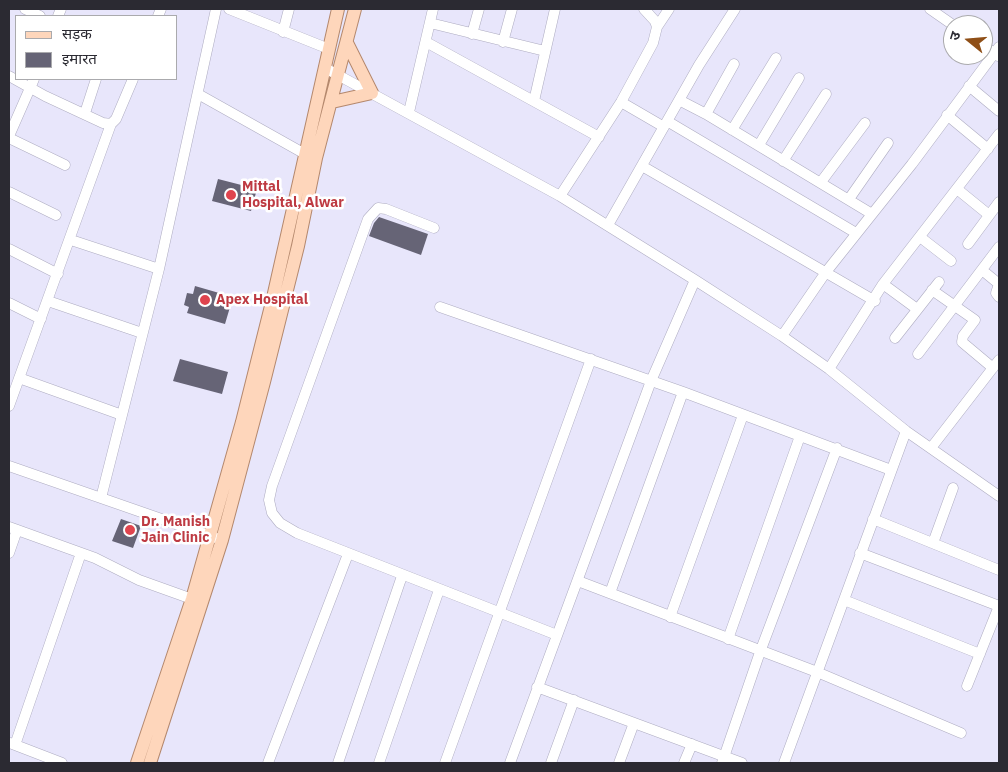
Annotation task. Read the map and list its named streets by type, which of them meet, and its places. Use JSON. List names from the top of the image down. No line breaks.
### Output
{"places":["Mittal Hospital, Alwar","Apex Hospital","Dr. Manish Jain Clinic"],"legend":["सड़क","इमारत"],"north":"left"}
